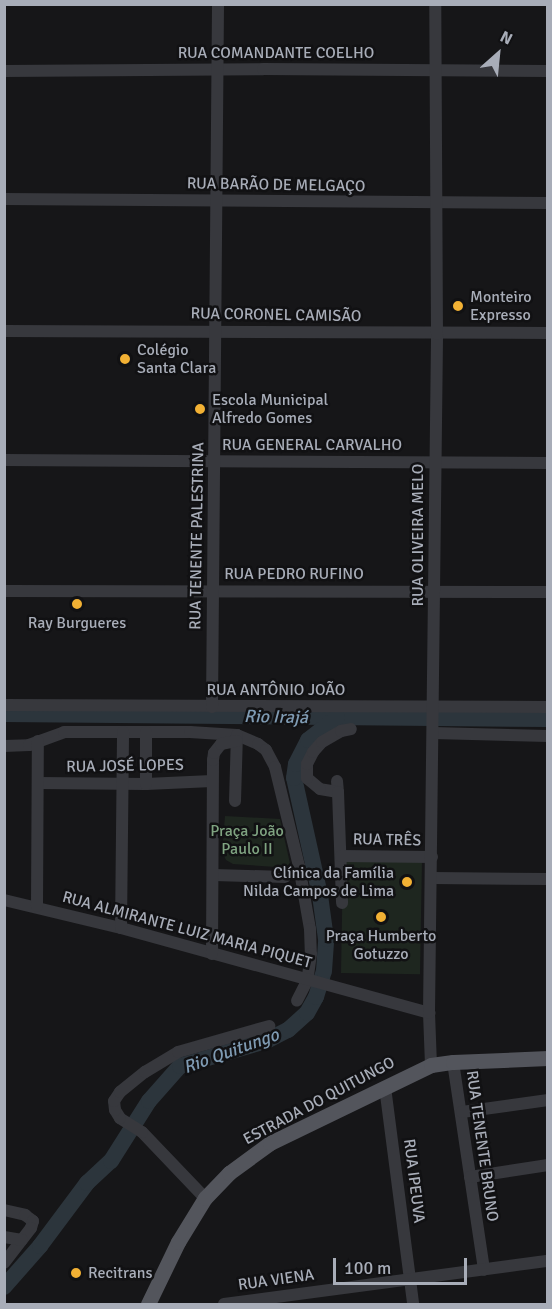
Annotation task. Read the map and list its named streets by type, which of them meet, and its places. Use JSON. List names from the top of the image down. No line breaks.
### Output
{"streets":{"main road":["ESTRADA DO QUITUNGO"],"street":["RUA COMANDANTE COELHO","RUA BARÃO DE MELGAÇO","RUA CORONEL CAMISÃO","RUA GENERAL CARVALHO","RUA OLIVEIRA MELO","RUA TENENTE PALESTRINA","RUA PEDRO RUFINO","RUA ANTÔNIO JOÃO","RUA JOSÉ LOPES","RUA TRÊS","RUA ALMIRANTE LUIZ MARIA PIQUET","RUA TENENTE BRUNO","RUA IPEUVA","RUA VIENA"]},"crossings":[["RUA COMANDANTE COELHO","RUA OLIVEIRA MELO"],["RUA COMANDANTE COELHO","RUA TENENTE PALESTRINA"],["RUA BARÃO DE MELGAÇO","RUA OLIVEIRA MELO"],["RUA BARÃO DE MELGAÇO","RUA TENENTE PALESTRINA"],["RUA CORONEL CAMISÃO","RUA OLIVEIRA MELO"],["RUA CORONEL CAMISÃO","RUA TENENTE PALESTRINA"],["RUA GENERAL CARVALHO","RUA OLIVEIRA MELO"],["RUA GENERAL CARVALHO","RUA TENENTE PALESTRINA"],["RUA OLIVEIRA MELO","RUA PEDRO RUFINO"],["RUA OLIVEIRA MELO","RUA ANTÔNIO JOÃO"],["RUA OLIVEIRA MELO","RUA TRÊS"],["RUA OLIVEIRA MELO","RUA ALMIRANTE LUIZ MARIA PIQUET"],["RUA OLIVEIRA MELO","ESTRADA DO QUITUNGO"],["RUA TENENTE PALESTRINA","RUA PEDRO RUFINO"],["RUA TENENTE PALESTRINA","RUA ANTÔNIO JOÃO"],["ESTRADA DO QUITUNGO","RUA TENENTE BRUNO"],["ESTRADA DO QUITUNGO","RUA IPEUVA"],["RUA TENENTE BRUNO","RUA VIENA"],["RUA IPEUVA","RUA VIENA"]],"water":["Rio Irajá","Rio Quitungo"],"parks":["Praça João Paulo II"],"places":["Monteiro Expresso","Colégio Santa Clara","Escola Municipal Alfredo Gomes","Ray Burgueres","Clínica da Família Nilda Campos de Lima","Praça Humberto Gotuzzo","Recitrans"],"scale_bar":"100 m","north":"top right"}
